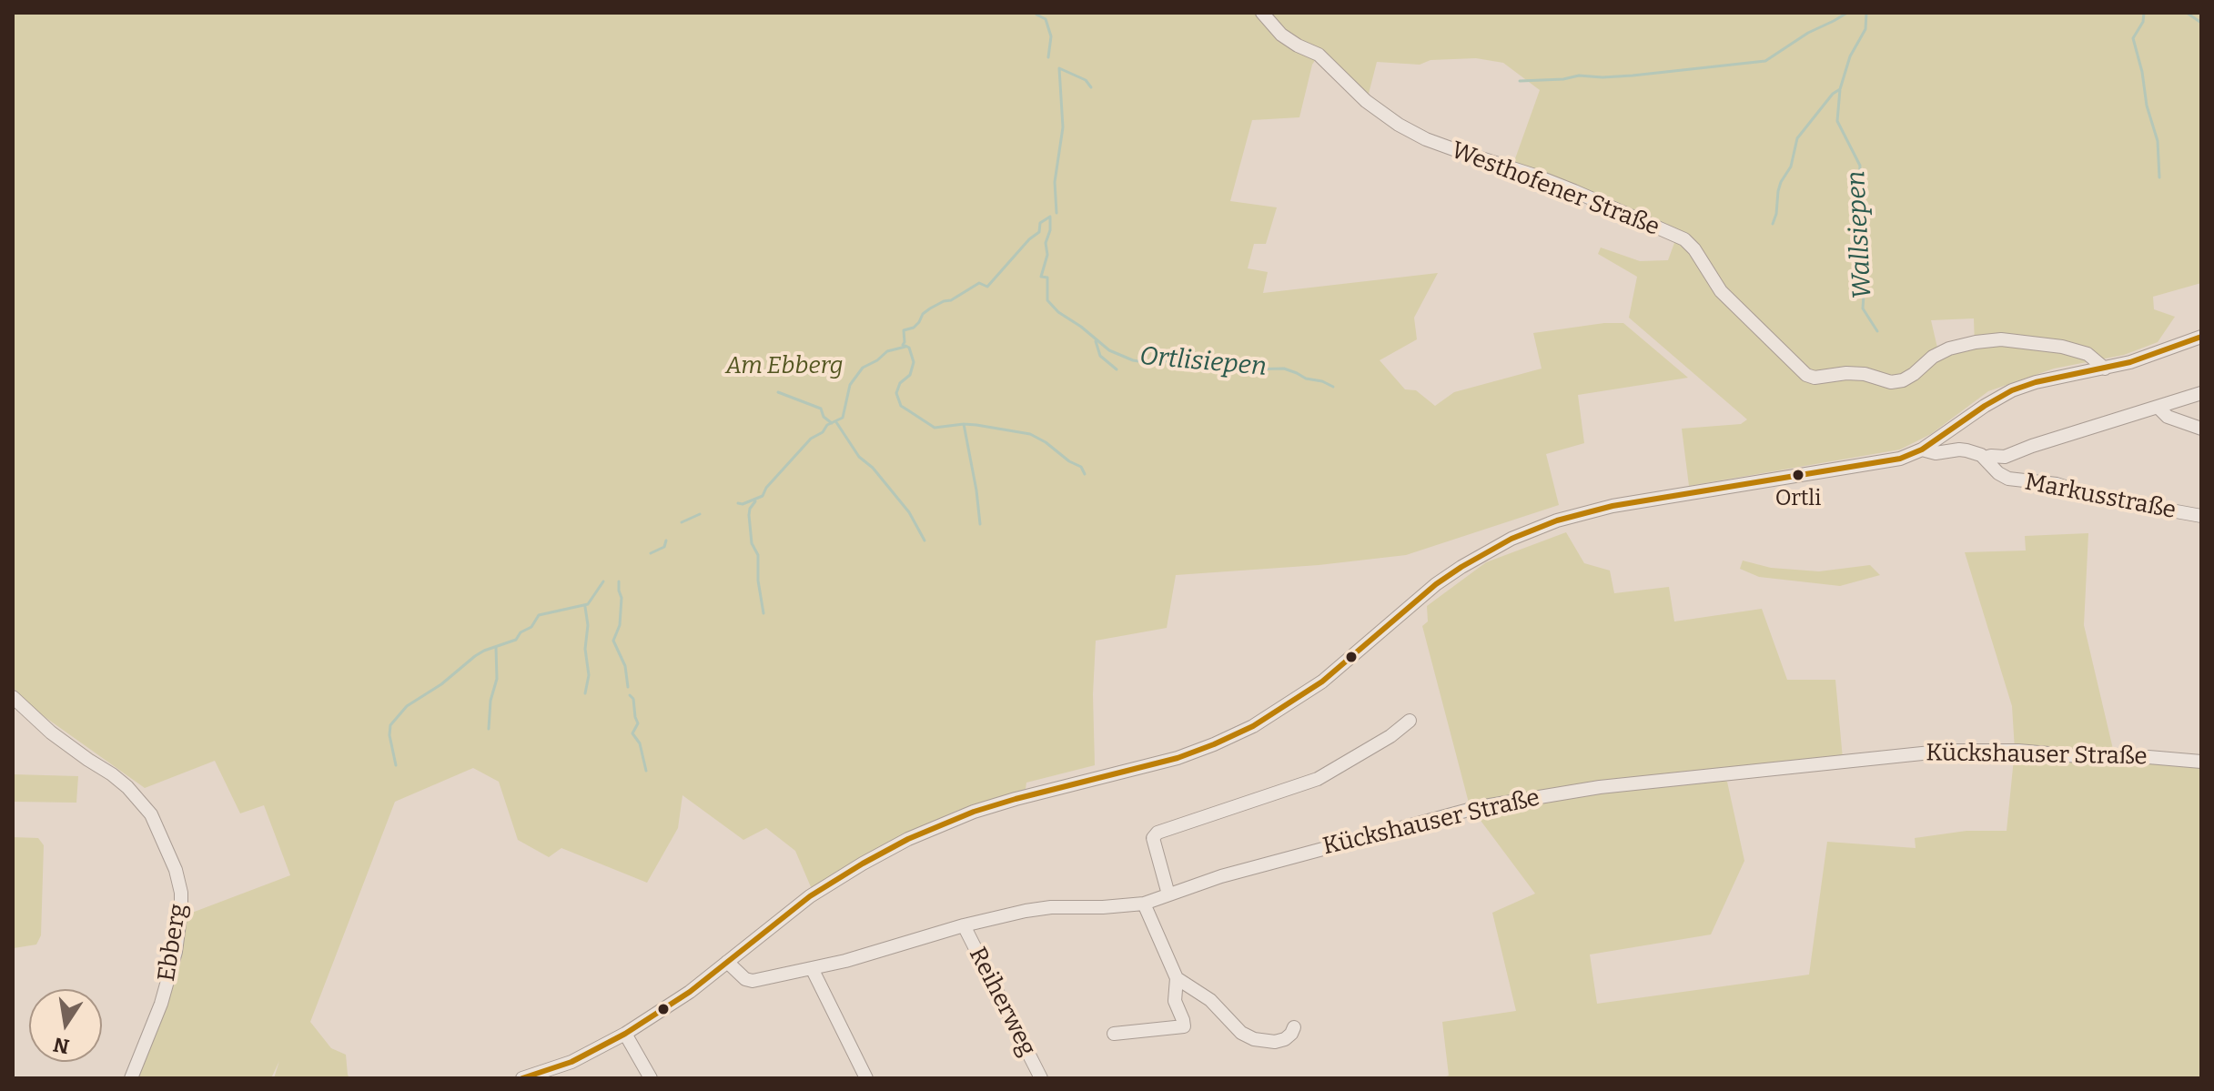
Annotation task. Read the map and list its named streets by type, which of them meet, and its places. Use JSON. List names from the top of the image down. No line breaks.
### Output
{"streets":{"street":["Westhofener Straße","Markusstraße","Kückshauser Straße","Ebberg","Reiherweg"]},"crossings":[["Kückshauser Straße","Reiherweg"]],"water":["Wallsiepen","Ortlisiepen"],"parks":["Am Ebberg"],"places":["Ortli"],"north":"bottom"}
